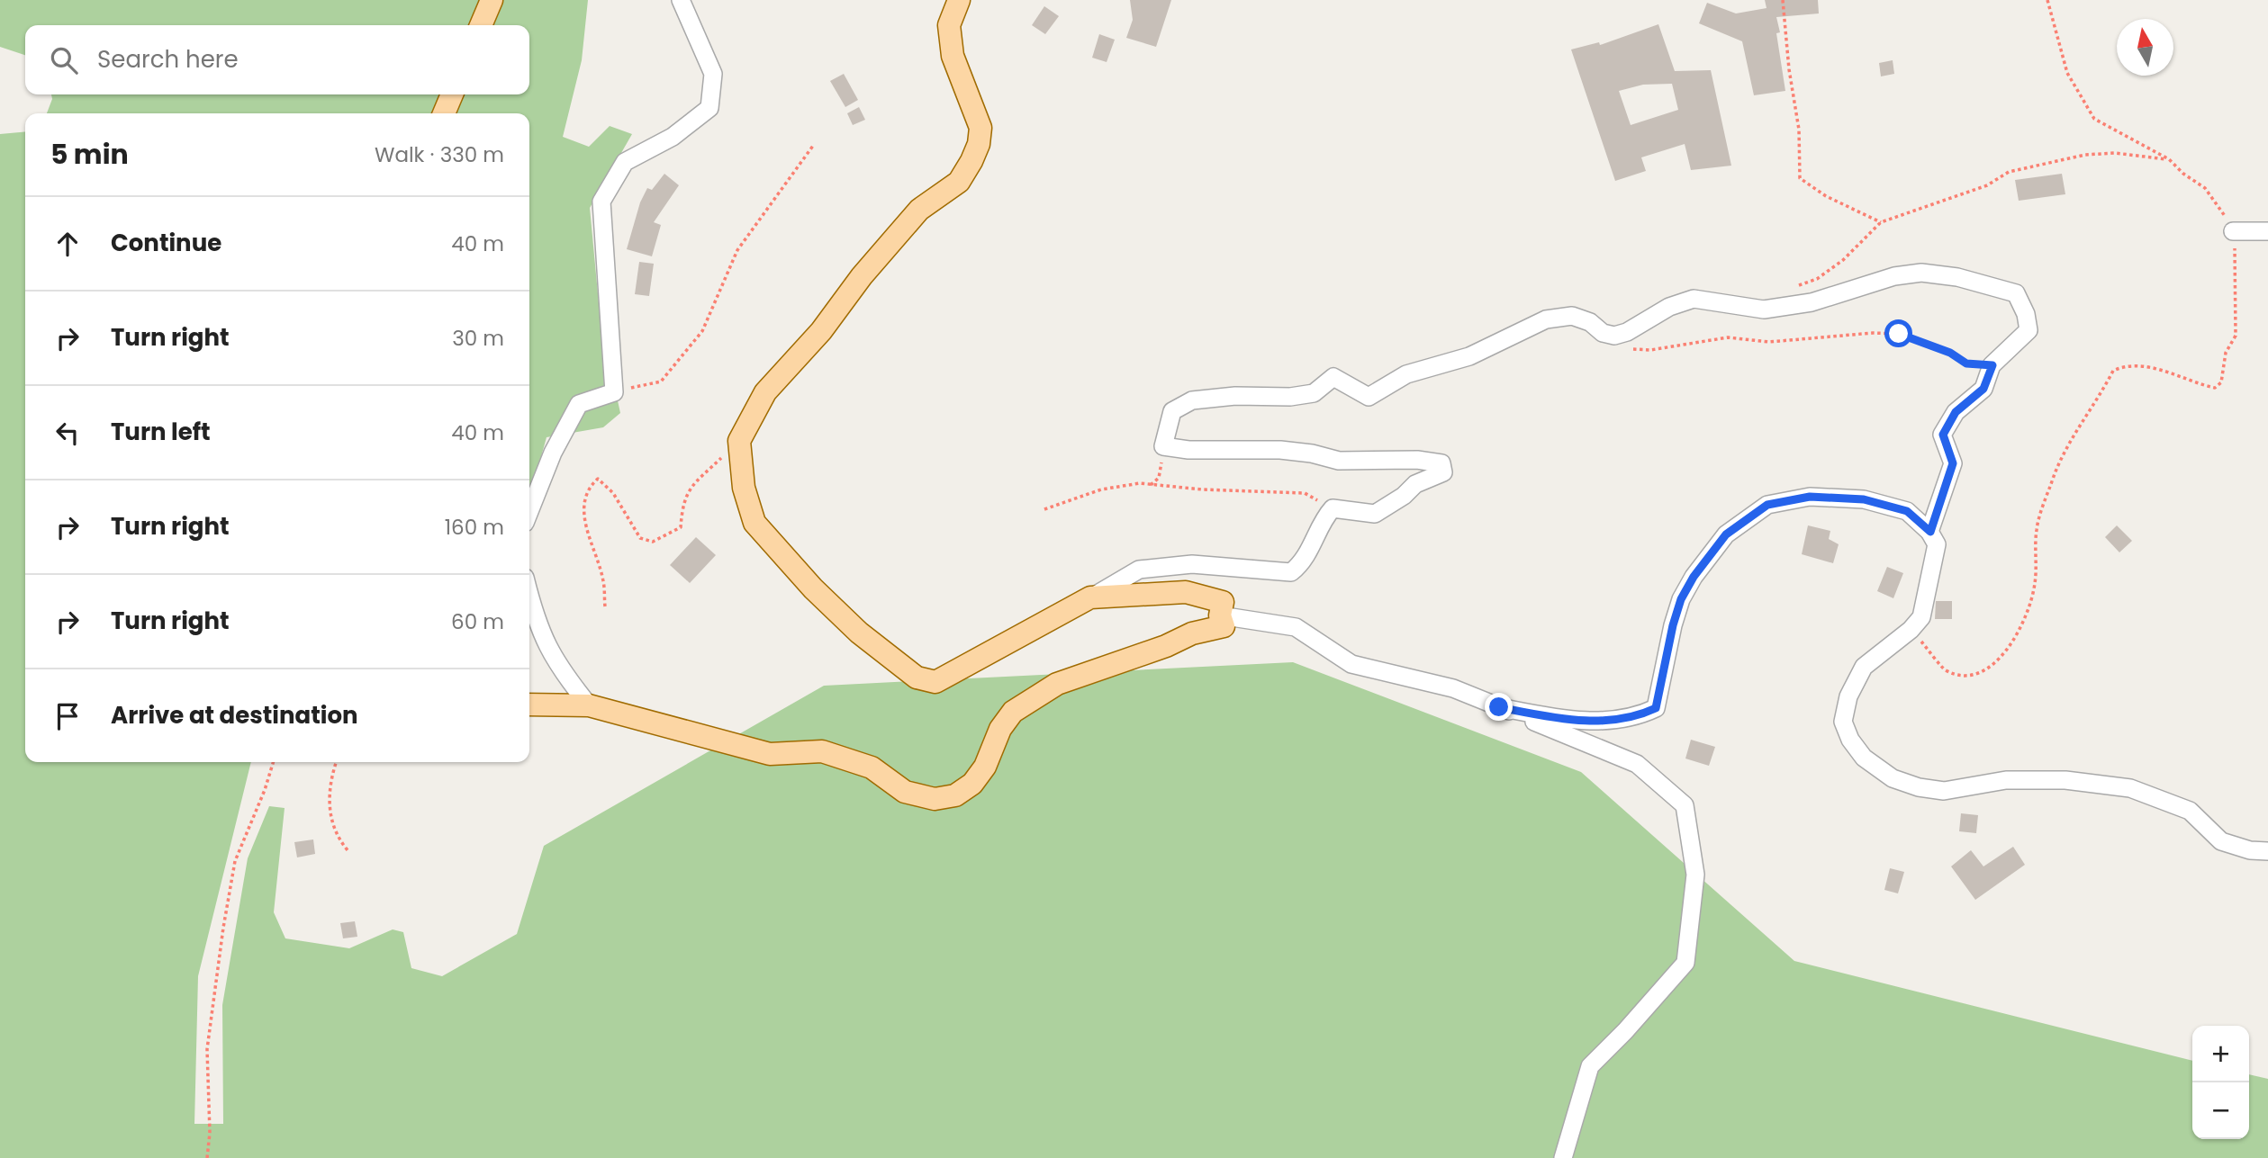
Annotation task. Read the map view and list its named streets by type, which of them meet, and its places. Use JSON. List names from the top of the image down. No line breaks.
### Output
{"north":"top","page":{"search":"Search here","heading":["5 min","Walk · 330 m"],"list":[["Continue","40 m"],["Turn right","30 m"],["Turn left","40 m"],["Turn right","160 m"],["Turn right","60 m"],"Arrive at destination"],"map_buttons":["+","−"]}}
